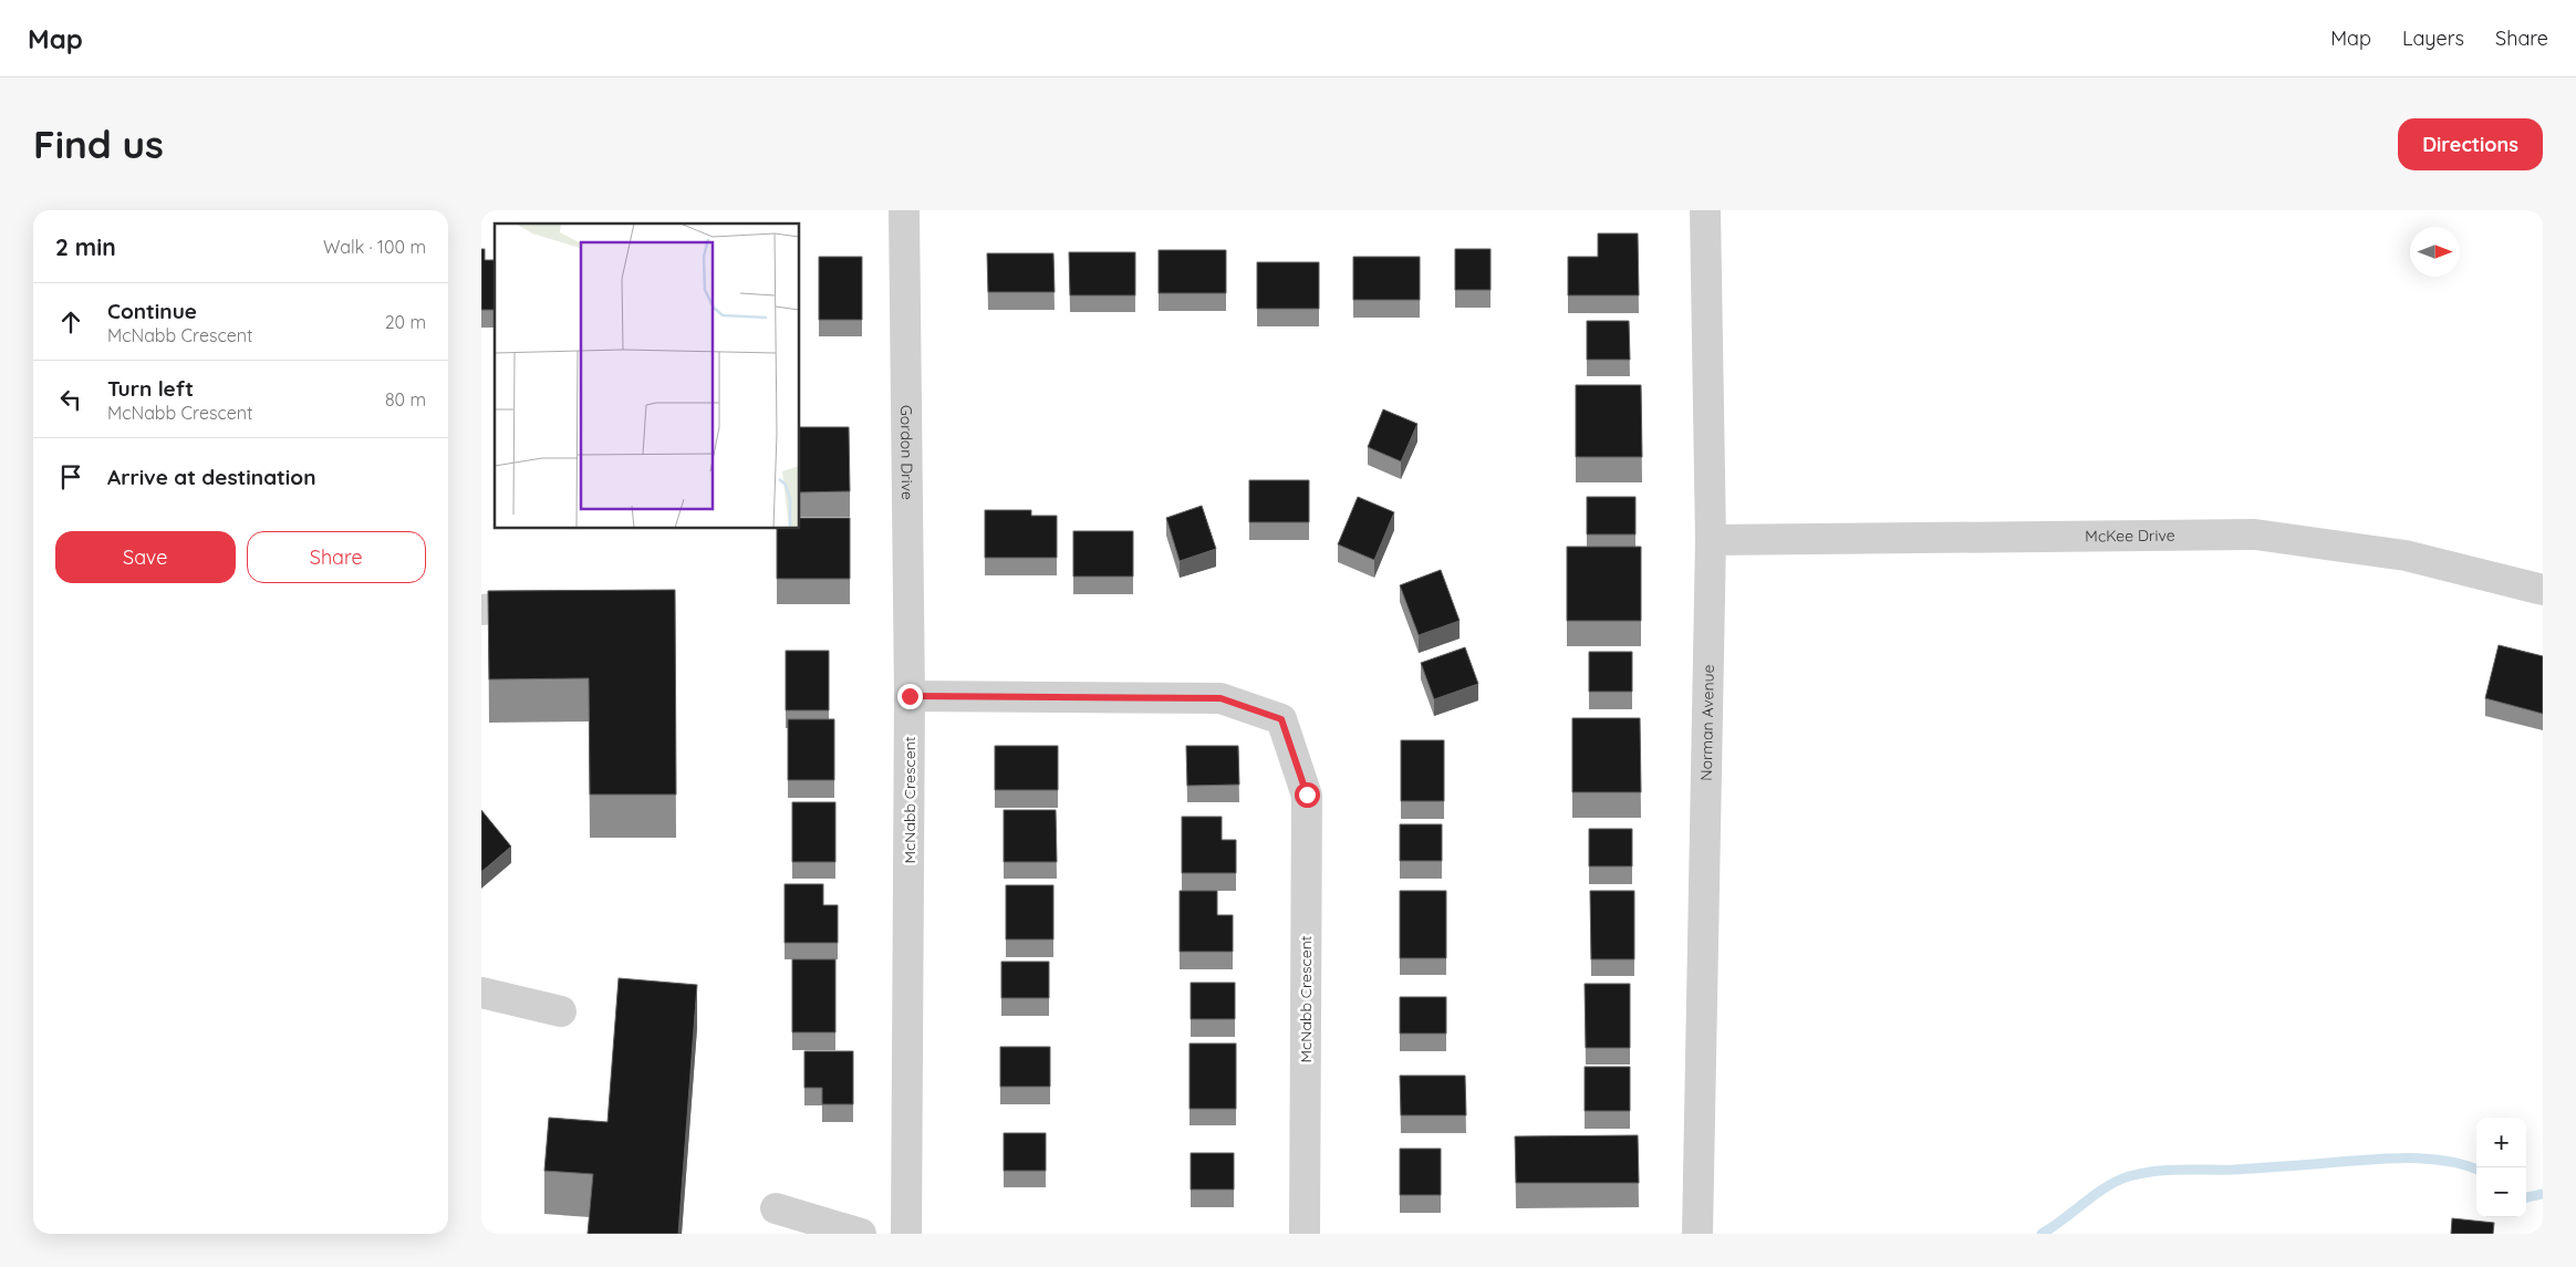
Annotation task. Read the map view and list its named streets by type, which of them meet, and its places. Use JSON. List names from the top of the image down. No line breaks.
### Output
{"streets":{"street":["Gordon Drive","McKee Drive","Norman Avenue","McNabb Crescent"]},"crossings":[["Gordon Drive","McNabb Crescent"],["McKee Drive","Norman Avenue"]],"north":"right","page":{"header":"Map","nav":["Map","Layers","Share"],"buttons":["Directions",["Save","Share"]],"title":"Find us","heading":["2 min","Walk · 100 m"],"list":[["Continue","McNabb Crescent","20 m"],["Turn left","McNabb Crescent","80 m"],"Arrive at destination"],"map_buttons":["+","−"]}}
